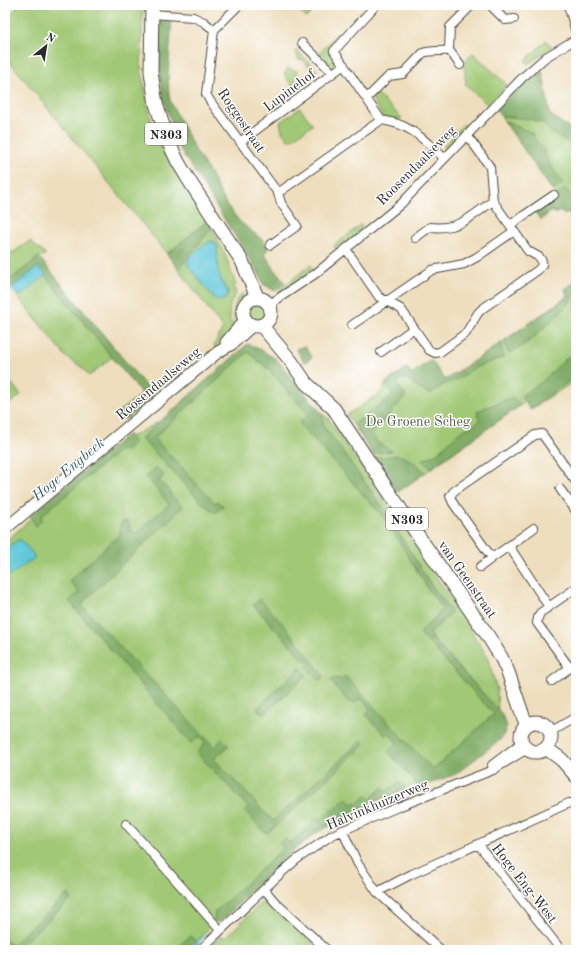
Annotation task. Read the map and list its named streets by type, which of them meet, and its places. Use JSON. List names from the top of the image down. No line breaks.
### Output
{"streets":{"main road":["N303","van Geenstraat"],"street":["Lupinehof","Roggestraat","Roosendaalseweg","Halvinkhuizerweg","Hoge Eng-West"]},"crossings":[["Lupinehof","Roggestraat"],["N303","Roosendaalseweg"],["N303","van Geenstraat"],["Roosendaalseweg","van Geenstraat"],["van Geenstraat","Halvinkhuizerweg"]],"water":["Hoge Engbeek"],"parks":["De Groene Scheg"],"north":"top right"}
